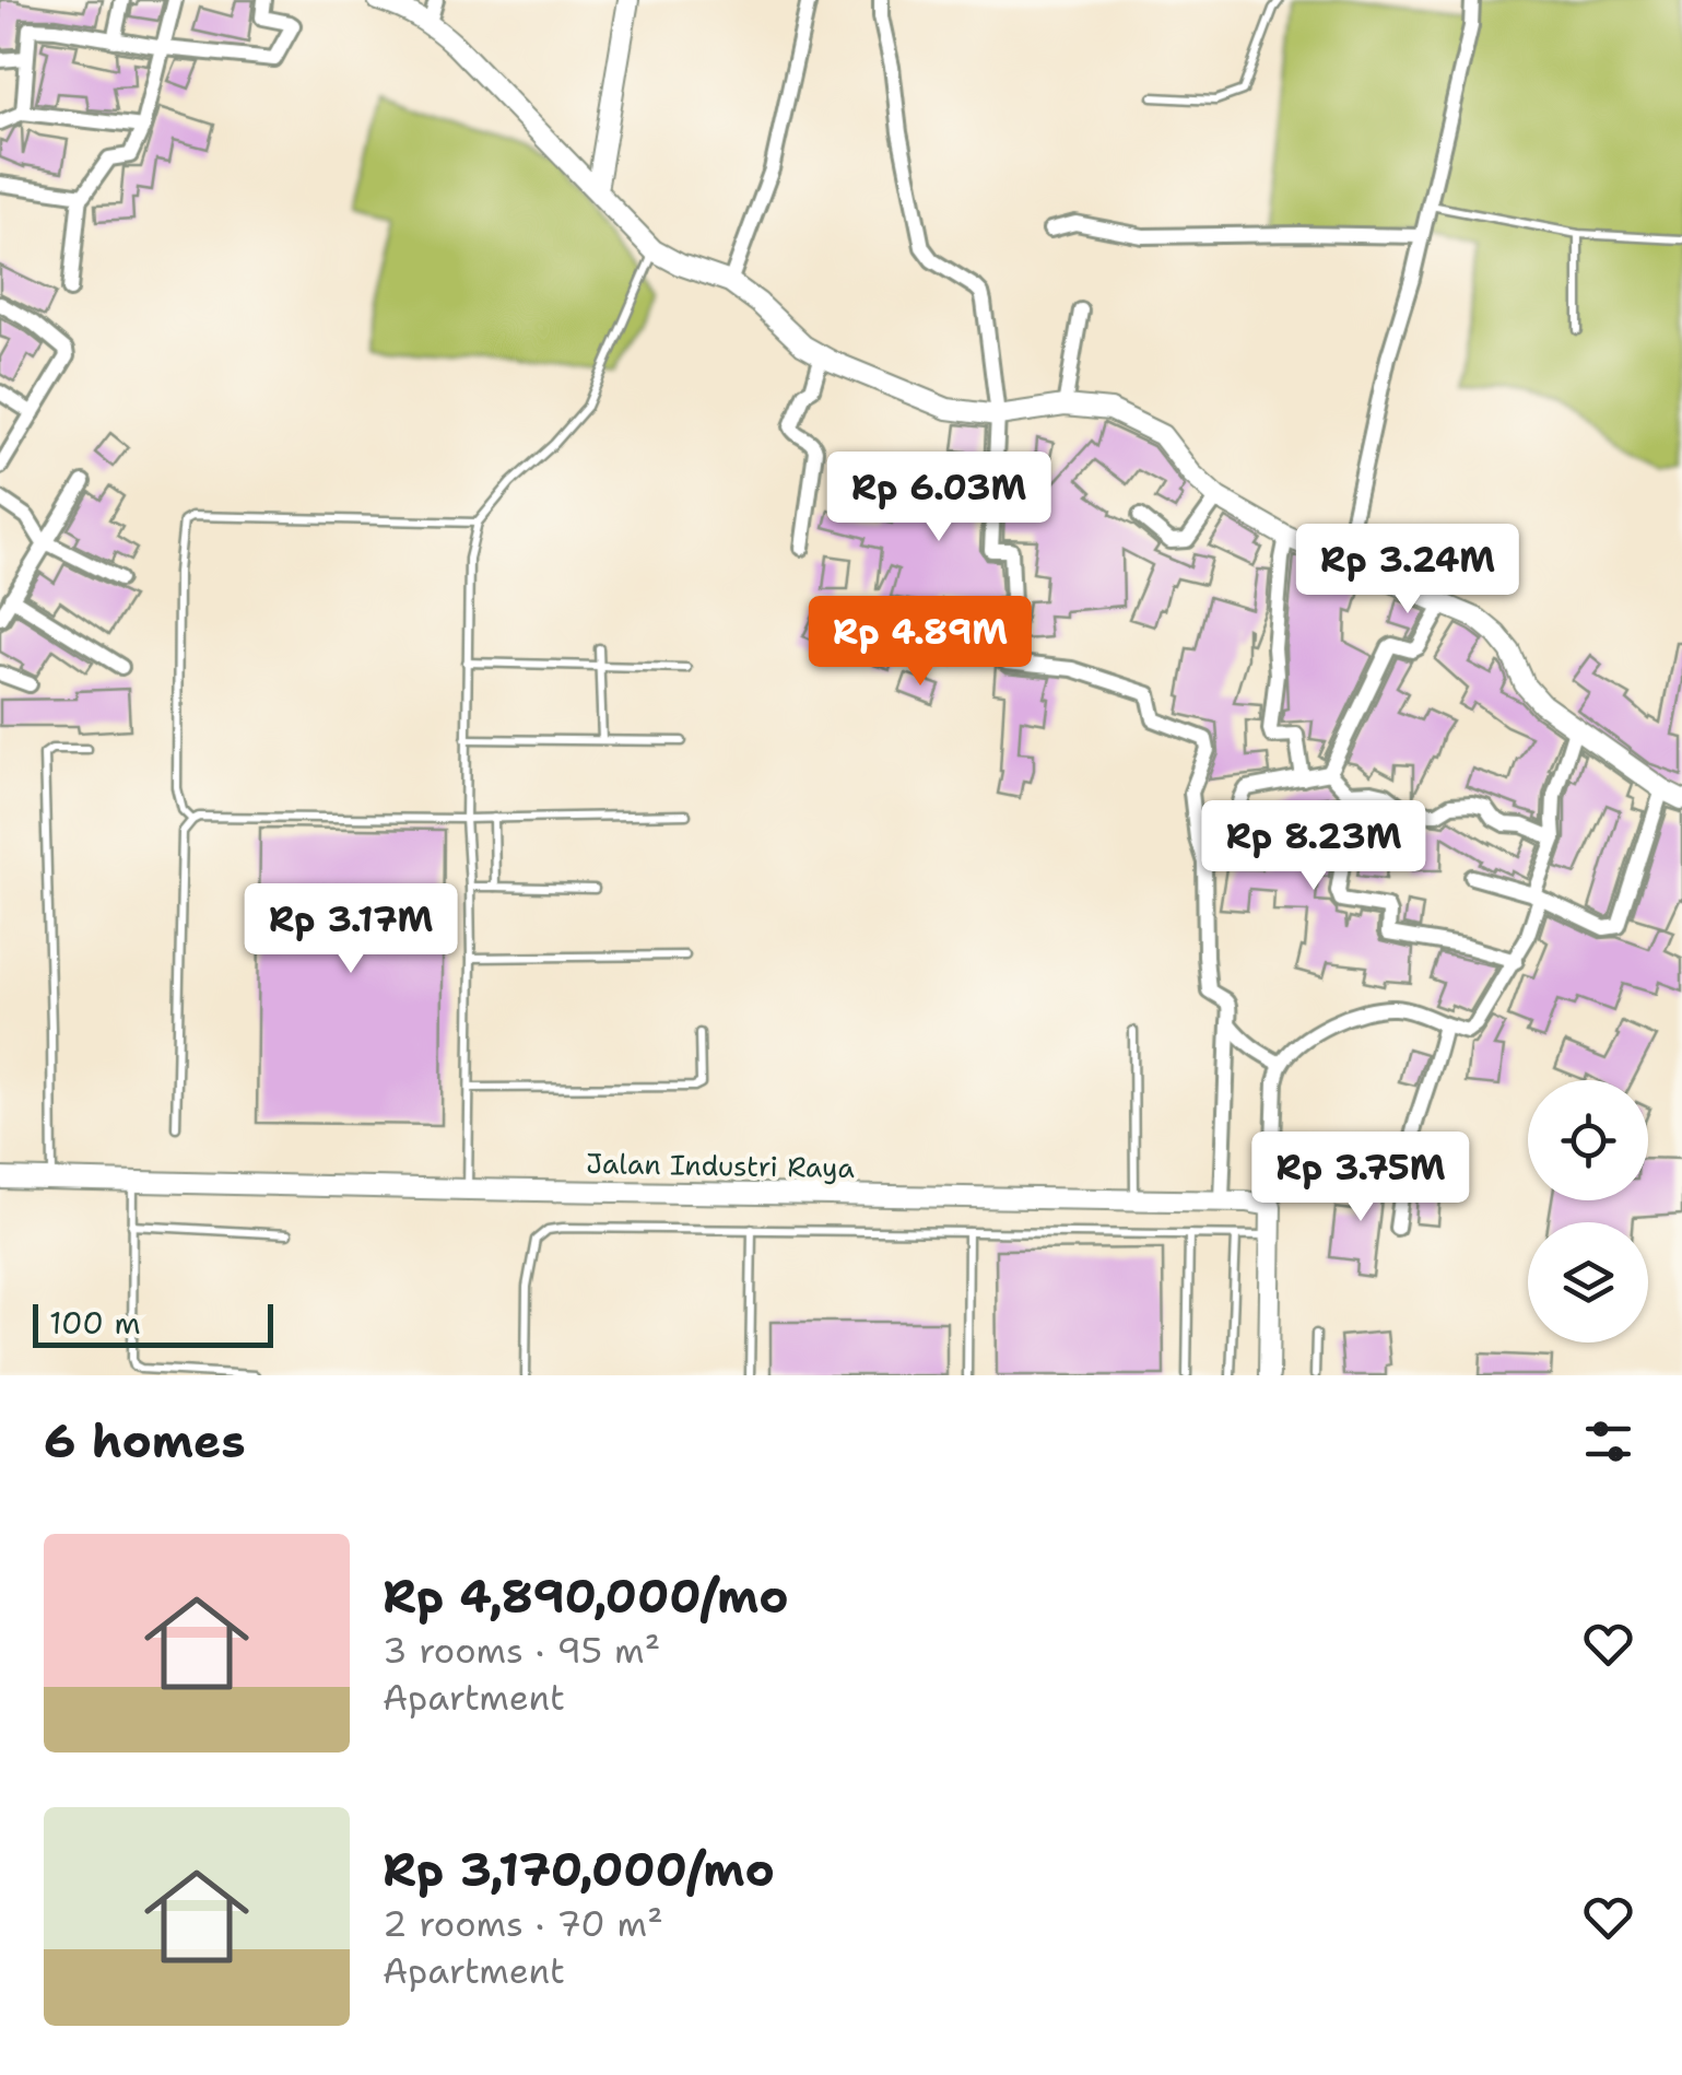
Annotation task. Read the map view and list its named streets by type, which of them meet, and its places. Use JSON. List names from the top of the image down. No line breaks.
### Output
{"streets":{"street":["Jalan Industri Raya"]},"scale_bar":"100 m","page":{"price":["Rp 6.03M","Rp 3.24M","Rp 4.89M","Rp 8.23M","Rp 3.17M","Rp 3.75M"],"scale":"100 m","heading":"6 homes","list":[{"name":"Rp 4,890,000/mo","note":"3 rooms · 95 m² · Apartment"},{"name":"Rp 3,170,000/mo","note":"2 rooms · 70 m² · Apartment"}]}}
